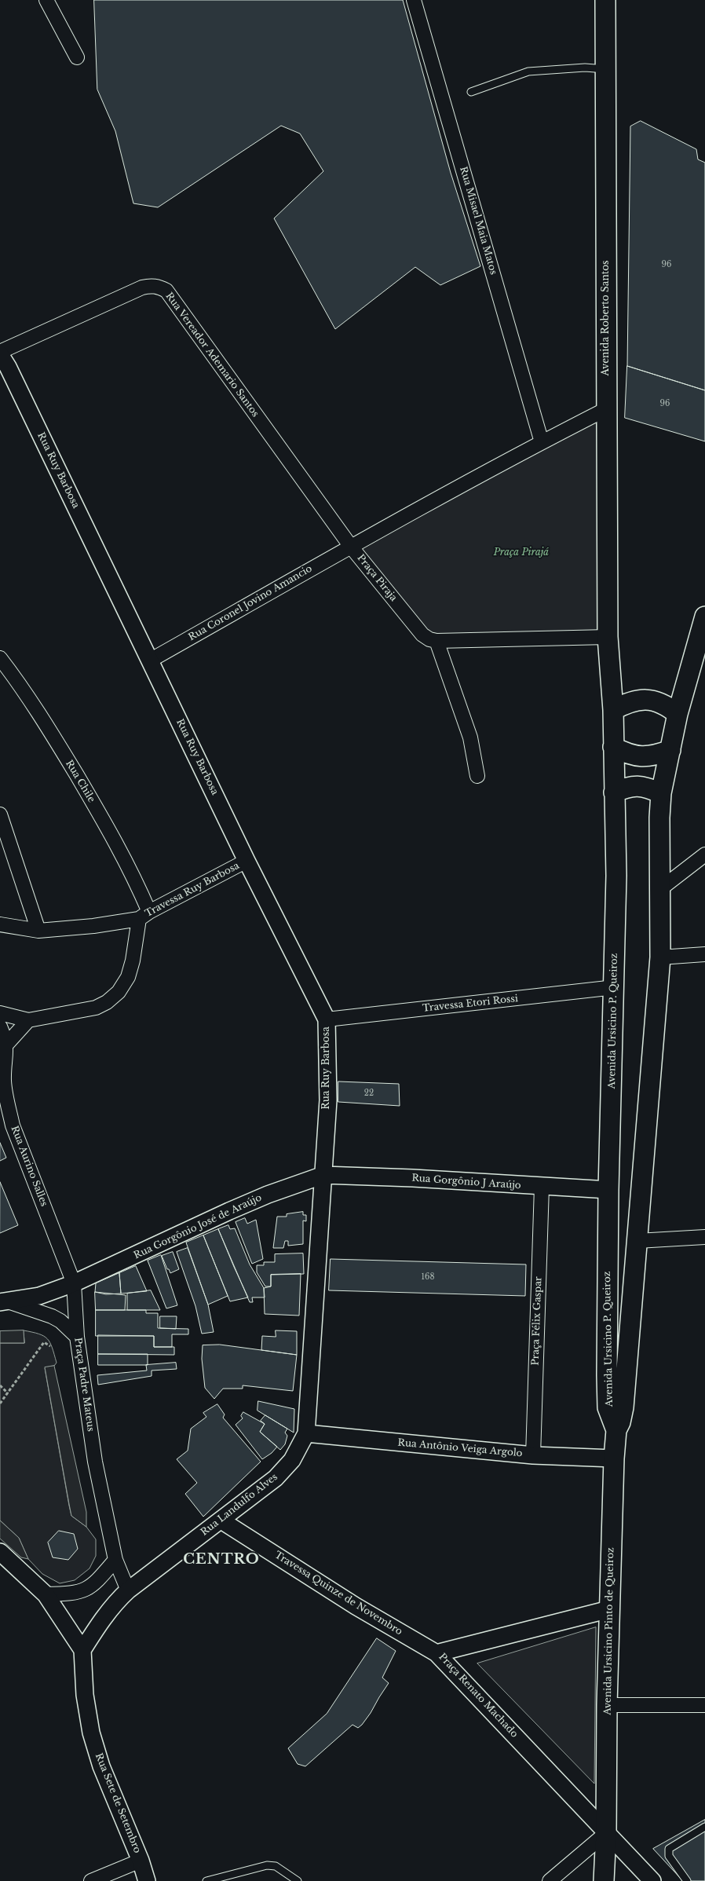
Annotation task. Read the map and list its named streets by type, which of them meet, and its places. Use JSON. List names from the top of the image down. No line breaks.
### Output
{"streets":{"main road":["Avenida Roberto Santos","Avenida Ursicino P. Queiroz","Avenida Ursicino Pinto de Queiroz"],"street":["Rua Misael Maia Matos","Rua Vereador Ademario Santos","Rua Ruy Barbosa","Praça Piraja","Rua Coronel Jovino Amancio","Rua Chile","Travessa Ruy Barbosa","Travessa Etori Rossi","Rua Aurino Salles","Rua Gorgônio J Araújo","Rua Gorgônio José de Araújo","Praça Félix Gaspar","Praça Padre Mateus","Rua Antônio Veiga Argolo","Rua Landulfo Alves","Travessa Quinze de Novembro","Praça Renato Machado","Rua Sete de Setembro"]},"crossings":[["Rua Misael Maia Matos","Praça Piraja"],["Avenida Roberto Santos","Praça Piraja"],["Avenida Roberto Santos","Avenida Ursicino P. Queiroz"],["Rua Vereador Ademario Santos","Rua Ruy Barbosa"],["Rua Vereador Ademario Santos","Praça Piraja"],["Rua Vereador Ademario Santos","Rua Coronel Jovino Amancio"],["Rua Ruy Barbosa","Rua Coronel Jovino Amancio"],["Rua Ruy Barbosa","Travessa Ruy Barbosa"],["Rua Ruy Barbosa","Travessa Etori Rossi"],["Rua Ruy Barbosa","Rua Gorgônio J Araújo"],["Rua Ruy Barbosa","Rua Gorgônio José de Araújo"],["Rua Ruy Barbosa","Rua Landulfo Alves"],["Praça Piraja","Rua Coronel Jovino Amancio"],["Rua Chile","Travessa Ruy Barbosa"],["Travessa Etori Rossi","Avenida Ursicino P. Queiroz"],["Avenida Ursicino P. Queiroz","Rua Gorgônio J Araújo"],["Avenida Ursicino P. Queiroz","Avenida Ursicino Pinto de Queiroz"],["Rua Aurino Salles","Rua Gorgônio José de Araújo"],["Rua Aurino Salles","Praça Padre Mateus"],["Rua Gorgônio J Araújo","Rua Gorgônio José de Araújo"],["Rua Gorgônio J Araújo","Praça Félix Gaspar"],["Rua Gorgônio J Araújo","Rua Landulfo Alves"],["Rua Gorgônio José de Araújo","Praça Padre Mateus"],["Rua Gorgônio José de Araújo","Rua Landulfo Alves"],["Praça Félix Gaspar","Rua Antônio Veiga Argolo"],["Praça Padre Mateus","Rua Landulfo Alves"],["Rua Antônio Veiga Argolo","Rua Landulfo Alves"],["Rua Antônio Veiga Argolo","Avenida Ursicino Pinto de Queiroz"],["Rua Landulfo Alves","Travessa Quinze de Novembro"],["Rua Landulfo Alves","Rua Sete de Setembro"],["Travessa Quinze de Novembro","Praça Renato Machado"],["Avenida Ursicino Pinto de Queiroz","Praça Renato Machado"]],"districts":["CENTRO"],"parks":["Praça Pirajá"],"house_numbers":["96","96","22","168"]}
